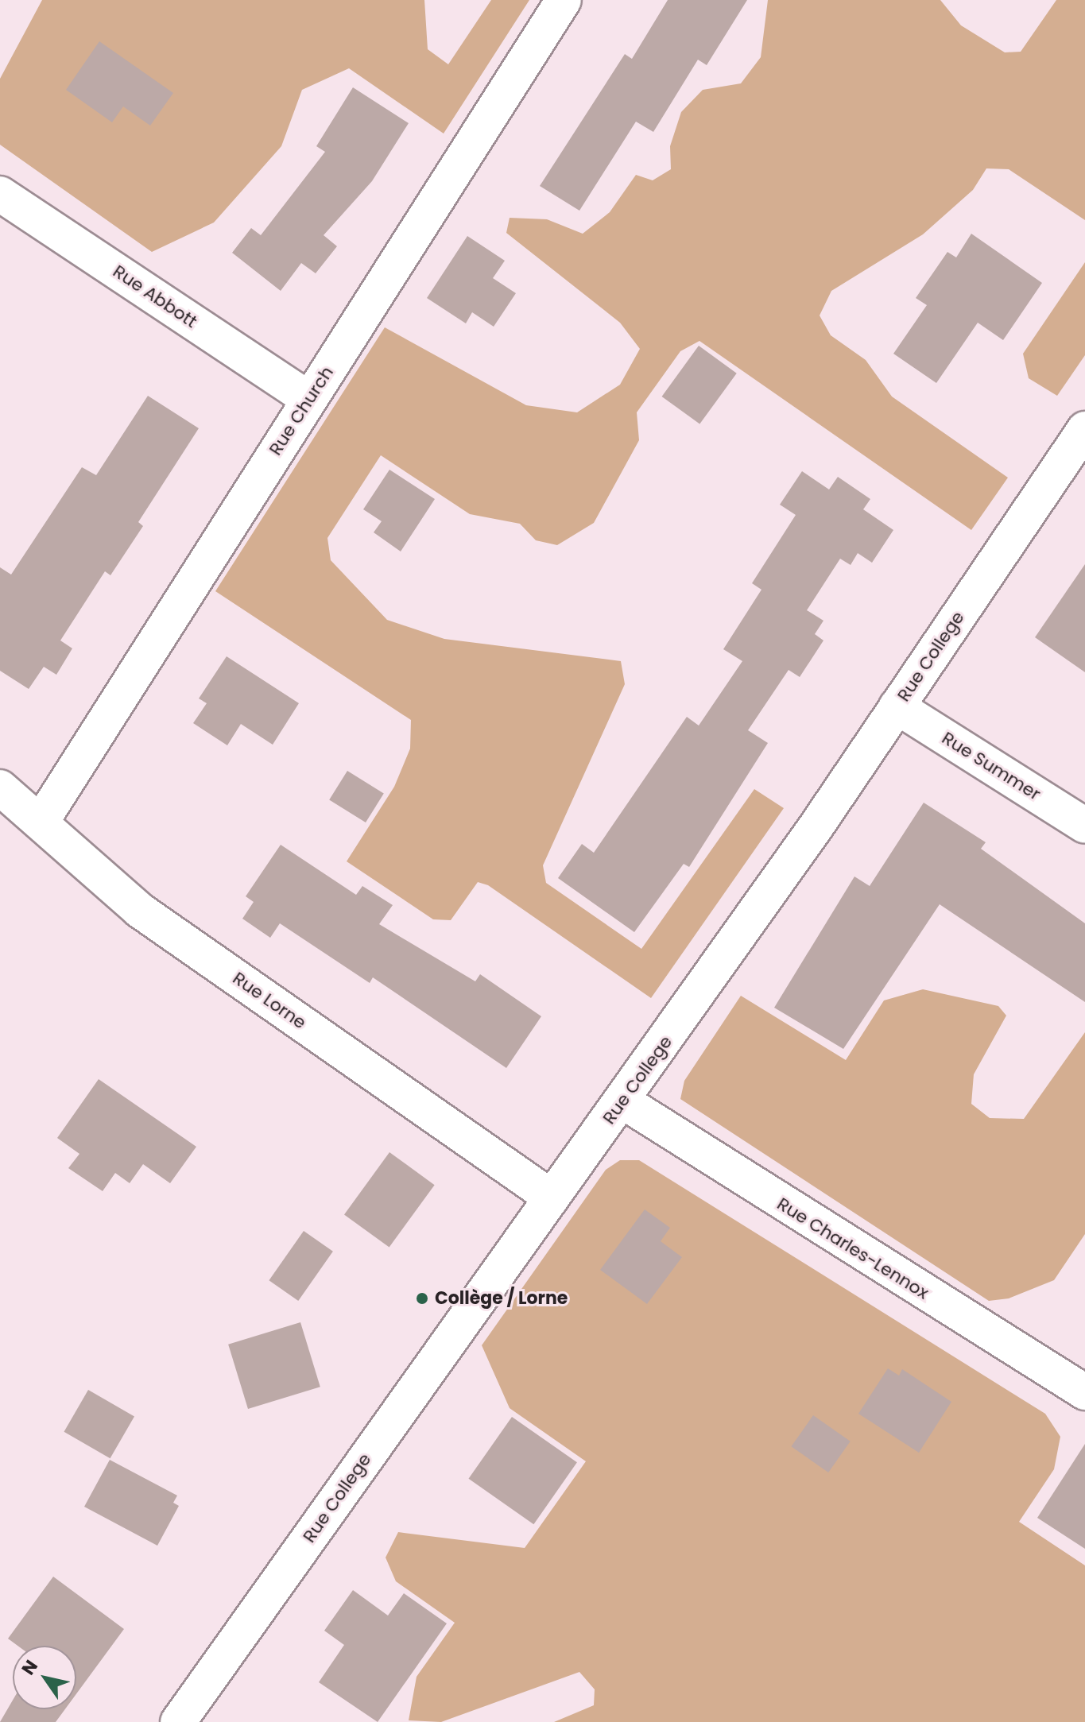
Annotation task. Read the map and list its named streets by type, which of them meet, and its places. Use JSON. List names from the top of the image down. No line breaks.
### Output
{"streets":{"street":["Rue Abbott","Rue Church","Rue College","Rue Summer","Rue Lorne","Rue Charles-Lennox"]},"crossings":[["Rue Abbott","Rue Church"],["Rue Church","Rue Lorne"],["Rue College","Rue Summer"],["Rue College","Rue Lorne"],["Rue College","Rue Charles-Lennox"]],"places":["Collège / Lorne"],"north":"top left"}
